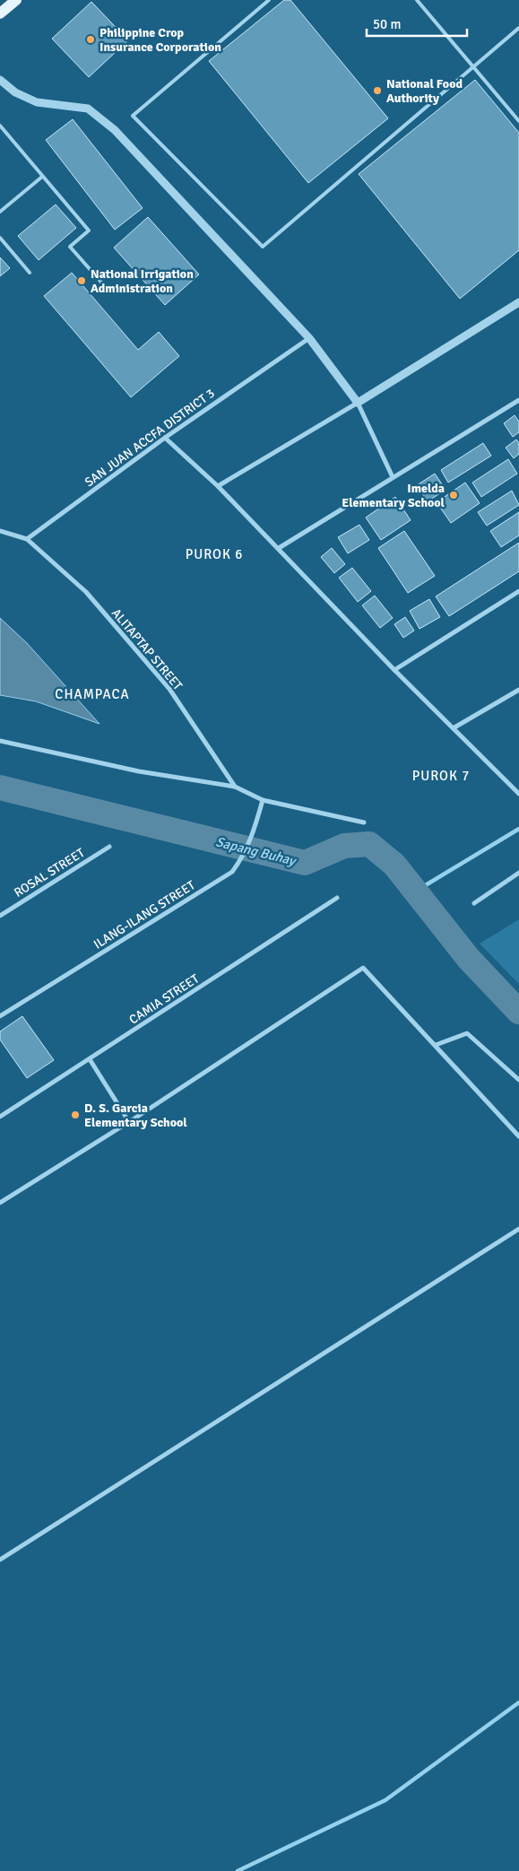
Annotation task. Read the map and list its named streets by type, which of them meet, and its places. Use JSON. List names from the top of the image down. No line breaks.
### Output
{"streets":{"street":["SAN JUAN ACCFA DISTRICT 3","ALITAPTAP STREET","ROSAL STREET","ILANG-ILANG STREET","CAMIA STREET"]},"crossings":[["SAN JUAN ACCFA DISTRICT 3","ALITAPTAP STREET"]],"districts":["PUROK 6","CHAMPACA","PUROK 7"],"water":["Sapang Buhay"],"places":["Philippine Crop Insurance Corporation","National Food Authority","National Irrigation Administration","Imelda Elementary School","D. S. Garcia Elementary School"],"scale_bar":"50 m"}
